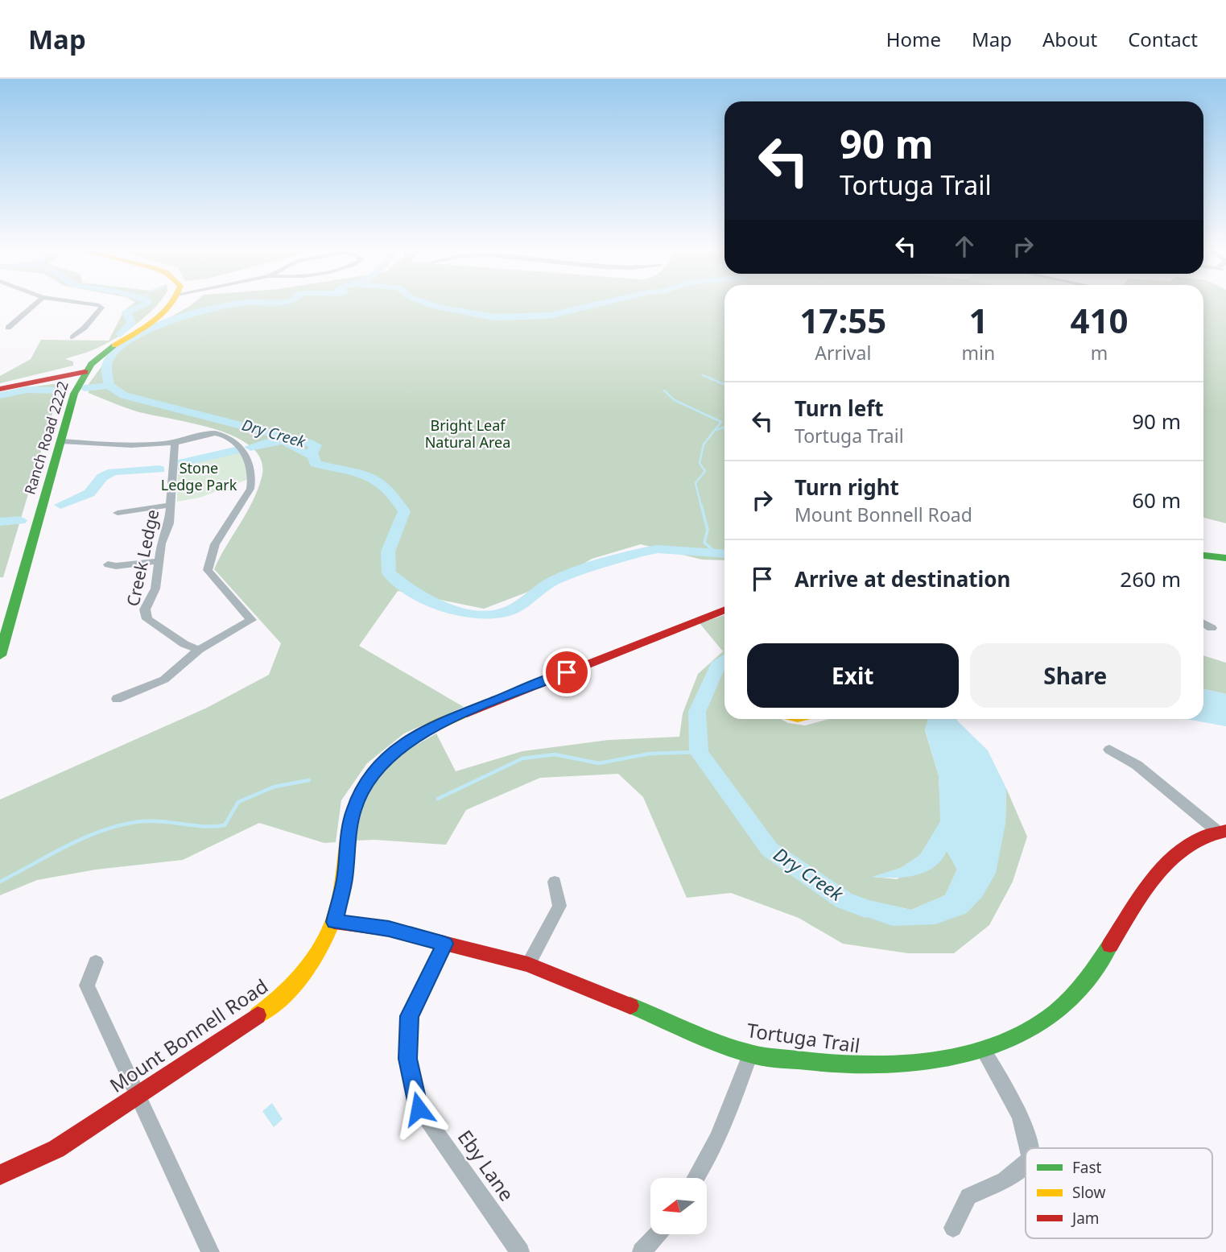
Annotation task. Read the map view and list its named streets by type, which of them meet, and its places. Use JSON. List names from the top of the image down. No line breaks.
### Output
{"streets":{"street":["Ranch Road 2222","Creek Ledge","Mount Bonnell Road","Tortuga Trail","Eby Lane"]},"crossings":[["Mount Bonnell Road","Tortuga Trail"],["Tortuga Trail","Eby Lane"]],"water":["Dry Creek"],"parks":["Bright Leaf Natural Area","Stone Ledge Park"],"legend":["Fast","Slow","Jam"],"north":"left","page":{"header":"Map","nav":["Home","Map","About","Contact"],"turn":["90 m","Tortuga Trail"],"eta":["17:55","Arrival","1","min","410","m"],"list":[{"name":"Turn left","note":"Tortuga Trail","value":"90 m"},{"name":"Turn right","note":"Mount Bonnell Road","value":"60 m"},{"name":"Arrive at destination","value":"260 m"}],"buttons":["Exit","Share"]}}
